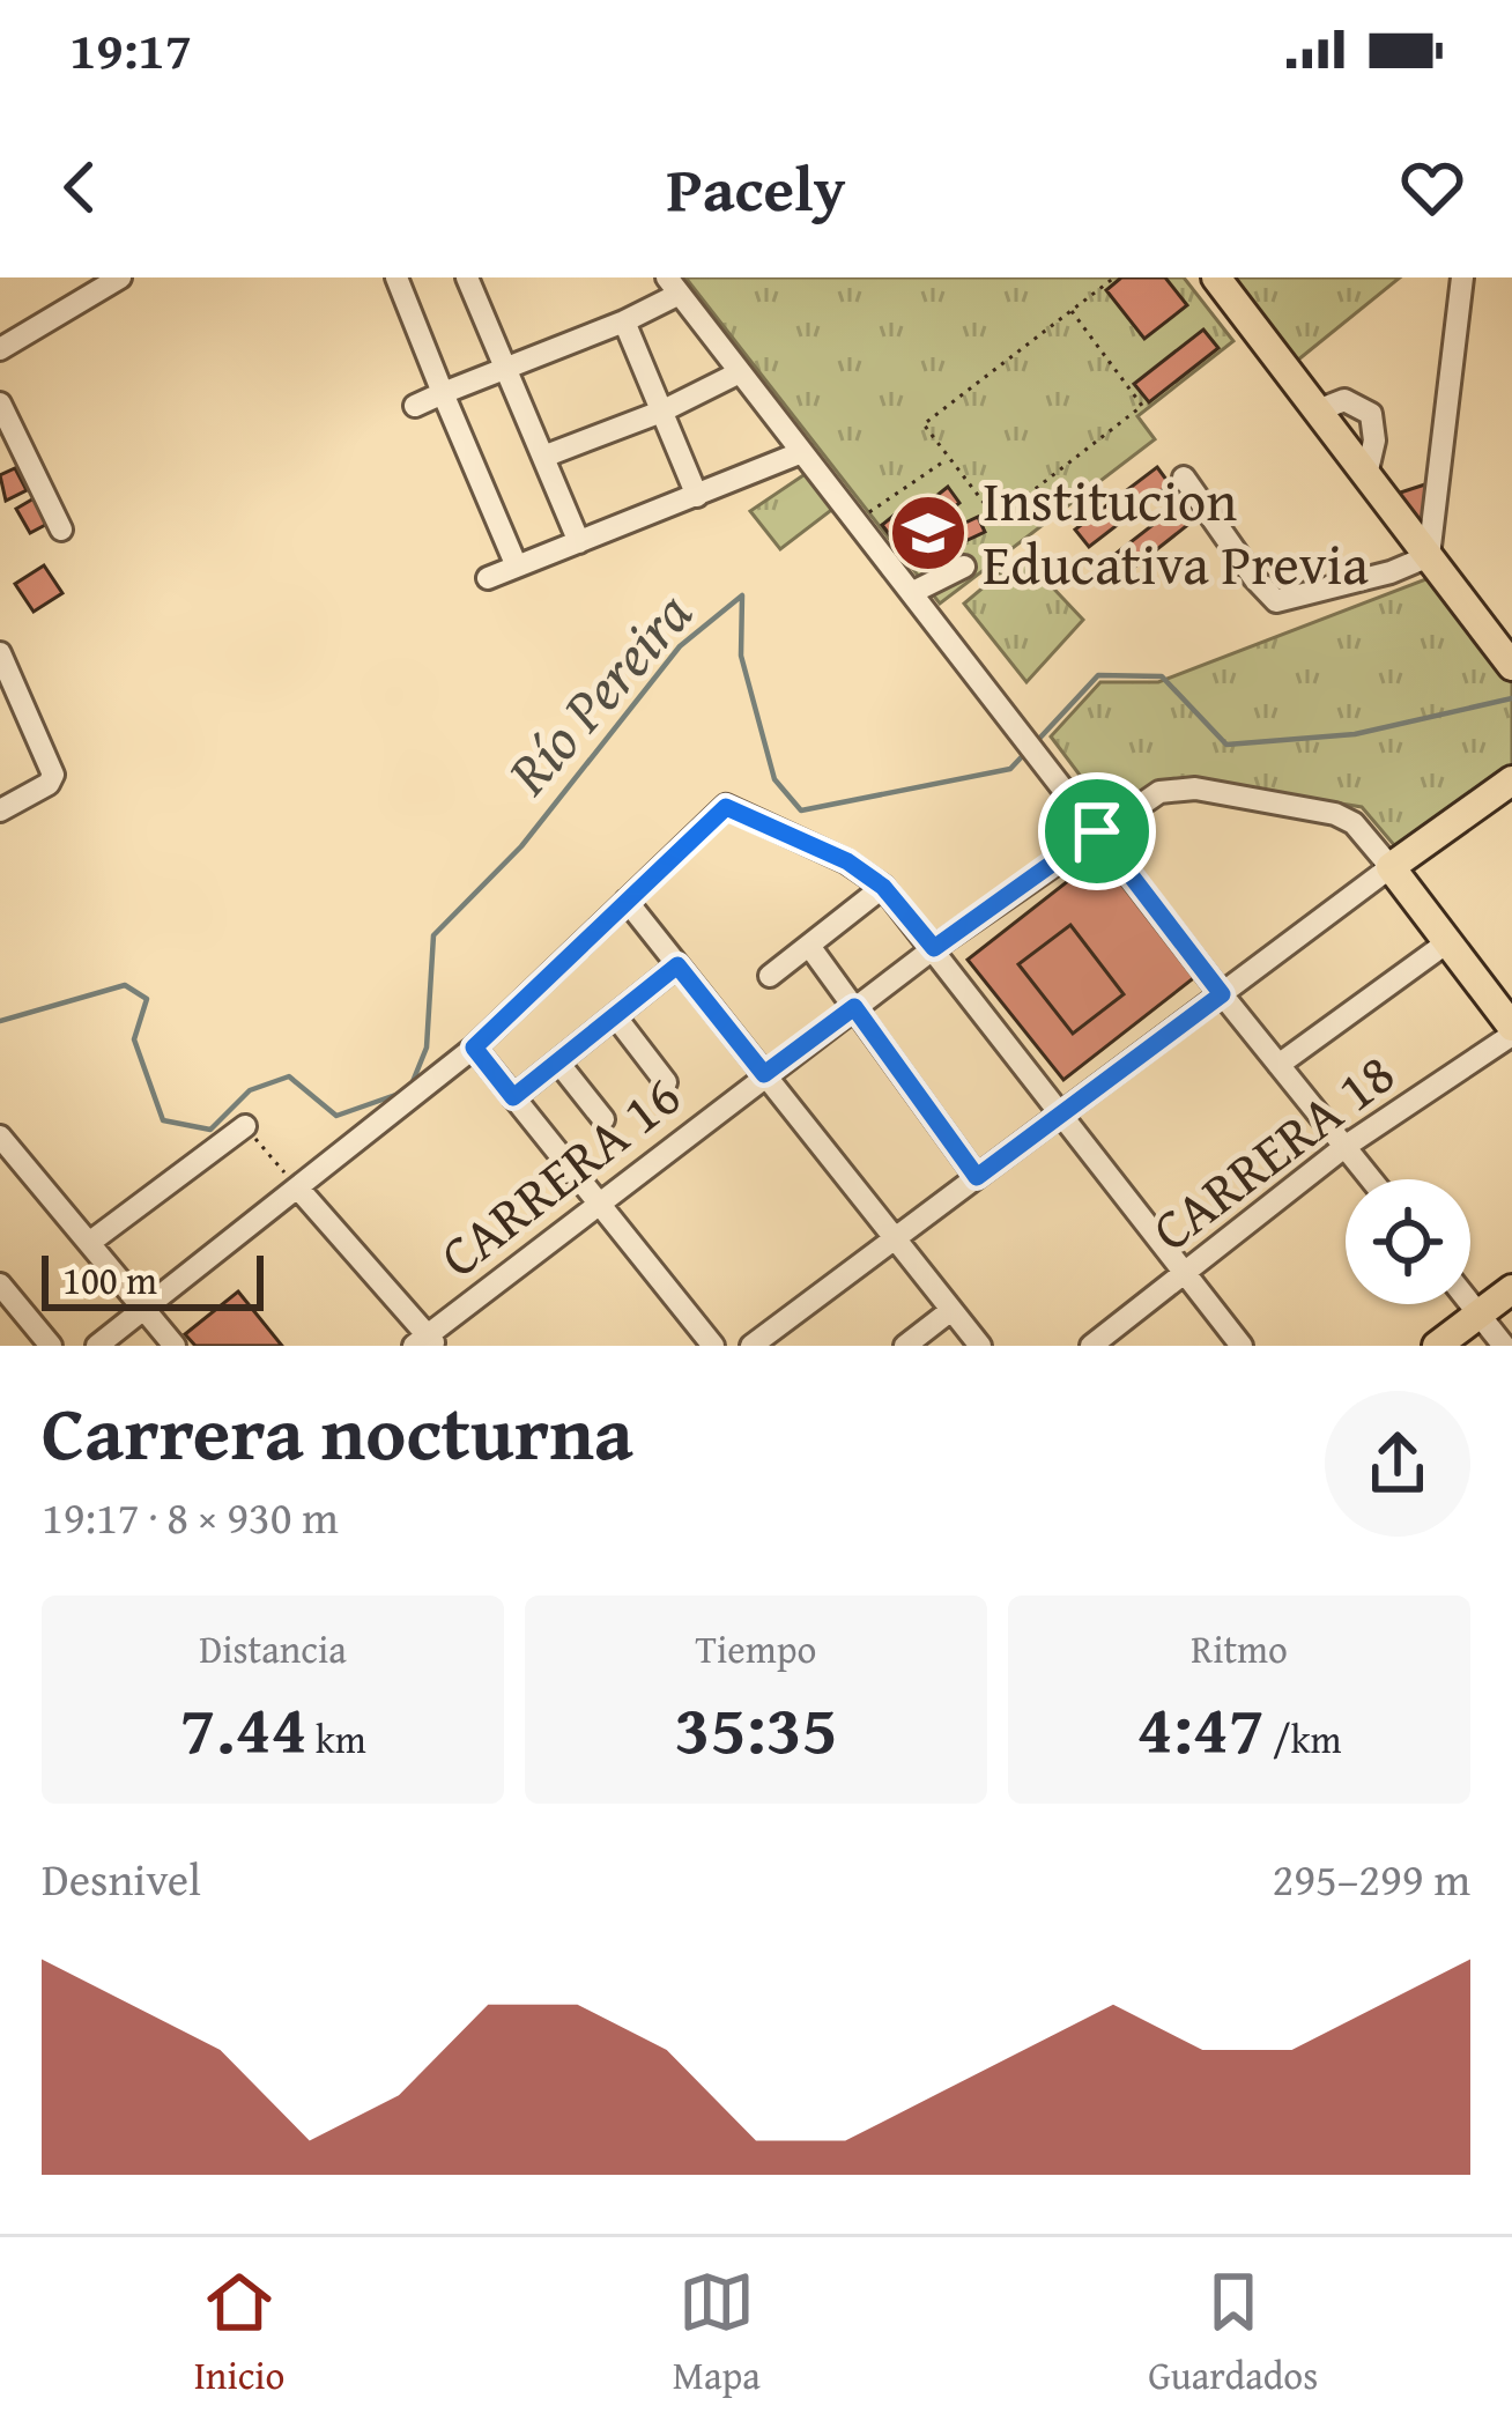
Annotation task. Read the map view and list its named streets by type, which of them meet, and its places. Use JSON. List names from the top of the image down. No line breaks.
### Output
{"streets":{"street":["CARRERA 18","CARRERA 16"]},"water":["Río Pereira"],"places":{"school or university":["Institucion Educativa Previa"]},"scale_bar":"100 m","page":{"status":"19:17","header":"Pacely","scale":"100 m","heading":["Carrera nocturna","19:17 · 8 × 930 m"],"stats":[["Distancia","7.44 km"],["Tiempo","35:35"],["Ritmo","4:47 /km"]],"chart":["Desnivel","295–299 m"],"tabs":["Inicio","Mapa","Guardados"]}}
